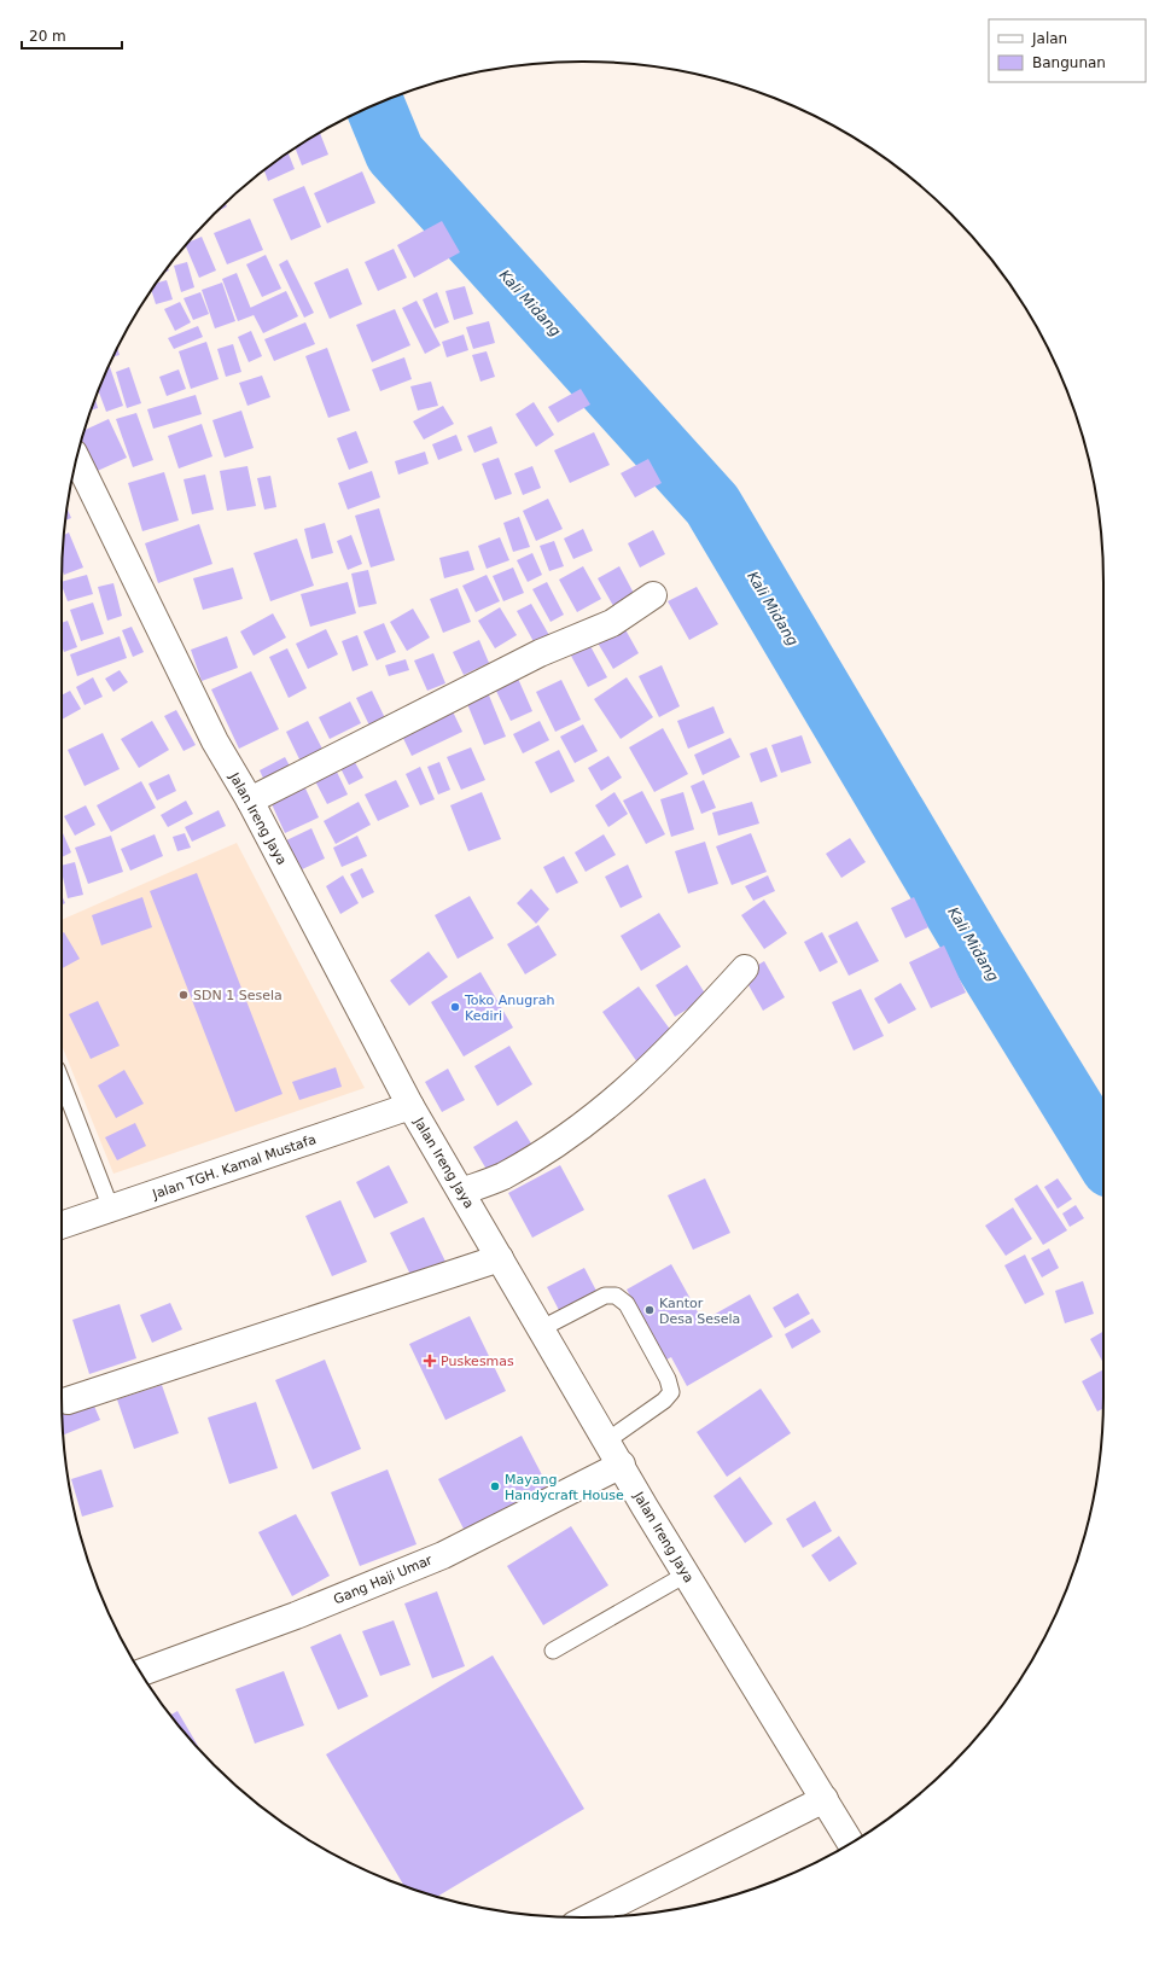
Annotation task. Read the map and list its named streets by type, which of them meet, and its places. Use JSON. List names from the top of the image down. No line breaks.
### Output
{"streets":{"street":["Jalan Ireng Jaya","Jalan TGH. Kamal Mustafa","Gang Haji Umar"]},"crossings":[["Jalan Ireng Jaya","Jalan TGH. Kamal Mustafa"],["Jalan Ireng Jaya","Gang Haji Umar"]],"water":["Kali Midang"],"places":{"other":["SDN 1 Sesela","Toko Anugrah Kediri","Kantor Desa Sesela","Mayang Handycraft House"],"health":["Puskesmas"]},"legend":["Jalan","Bangunan"],"scale_bar":"20 m"}
